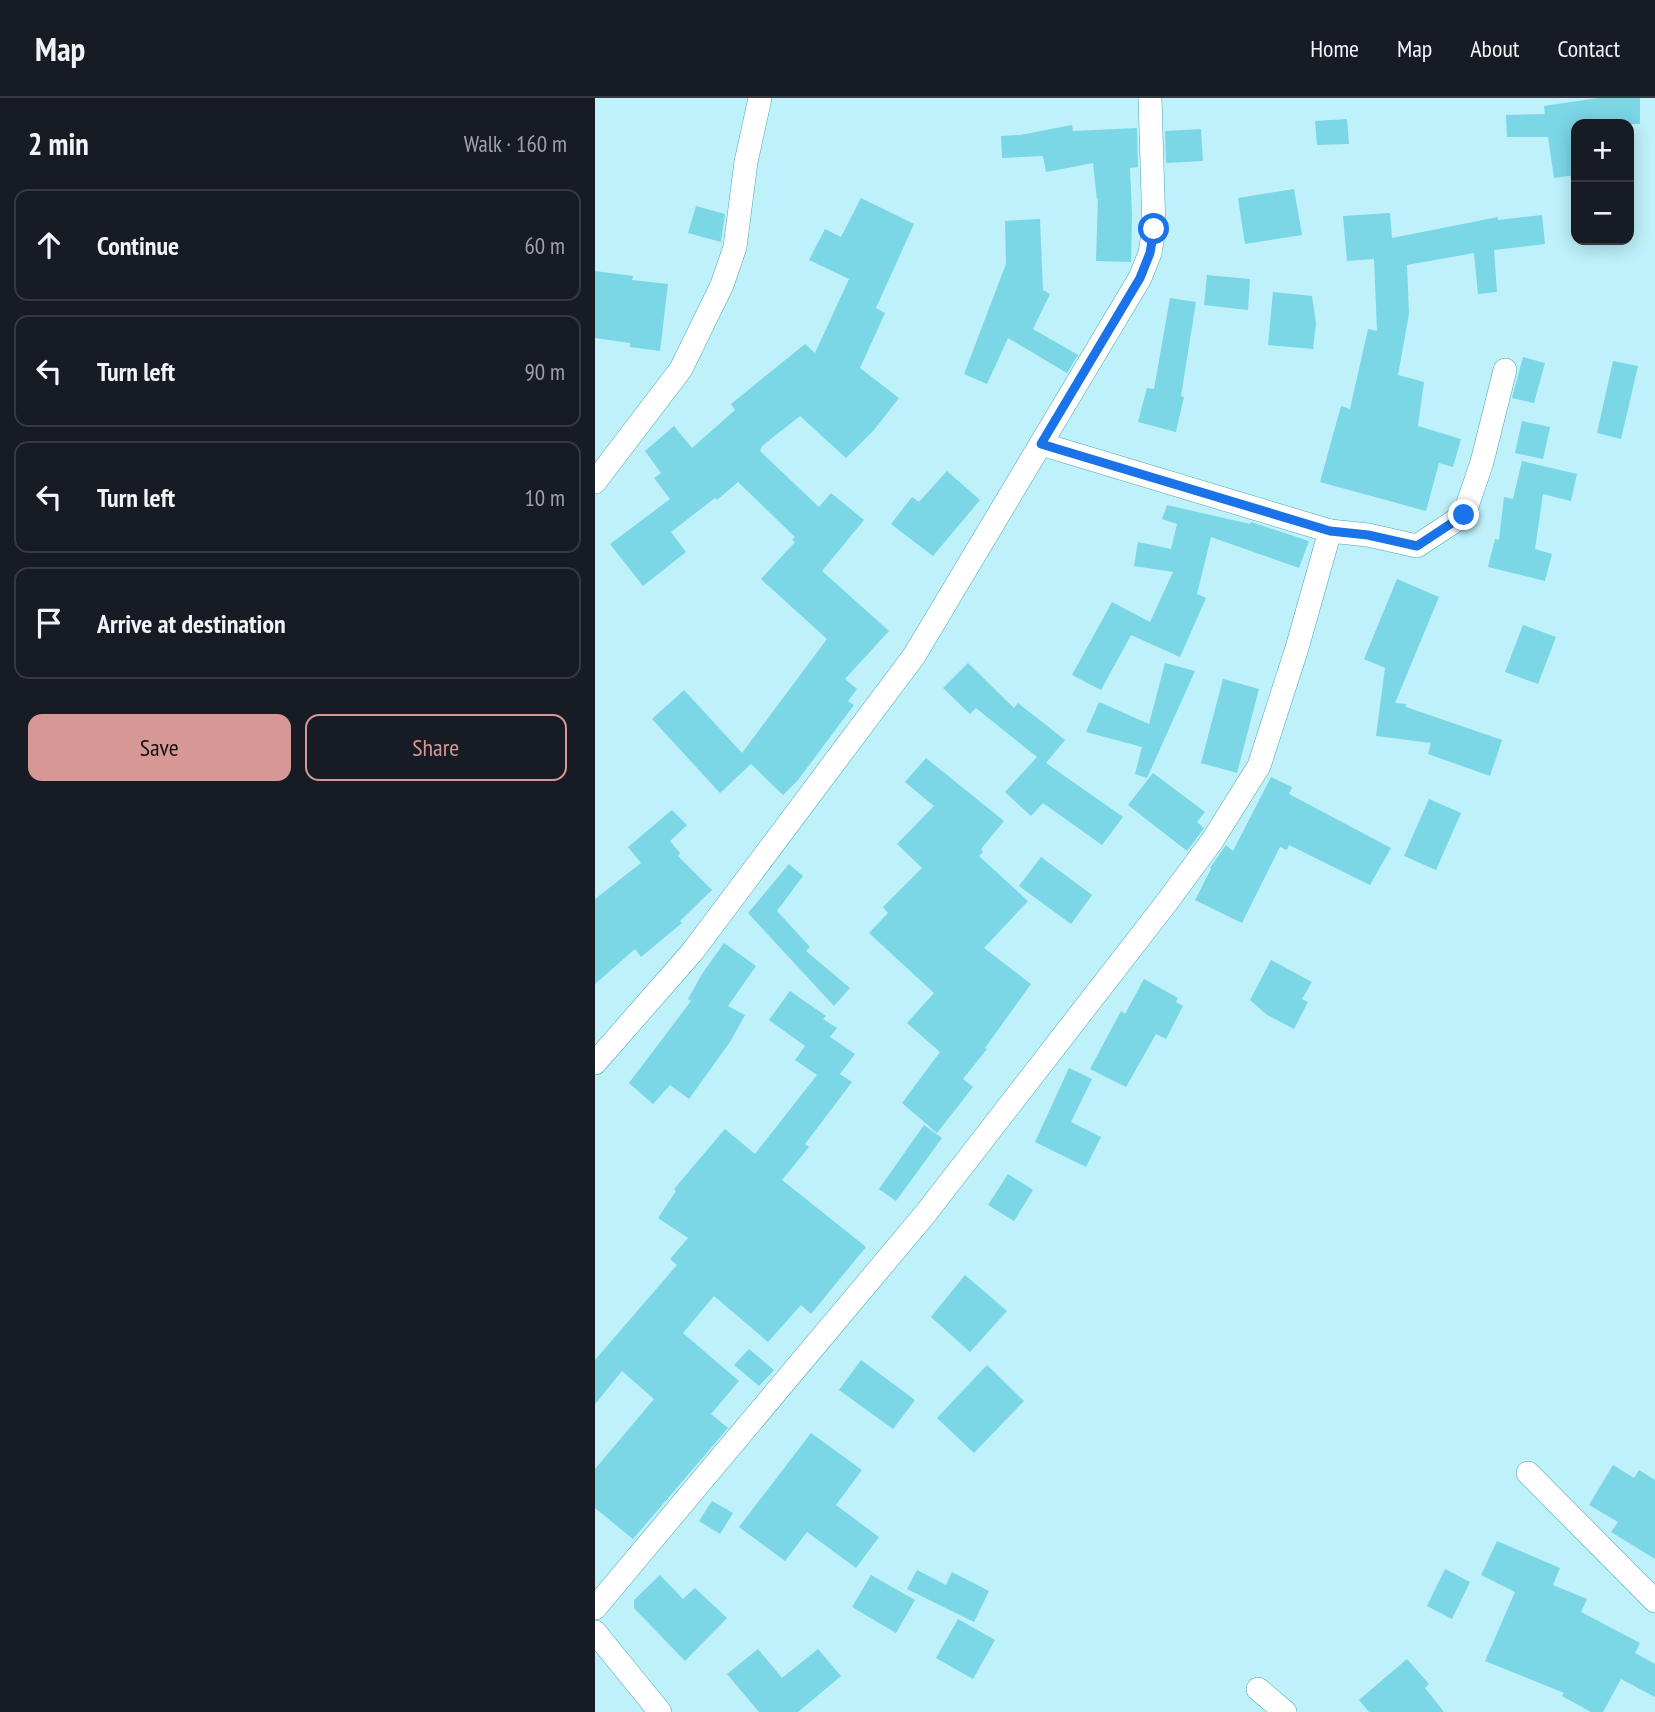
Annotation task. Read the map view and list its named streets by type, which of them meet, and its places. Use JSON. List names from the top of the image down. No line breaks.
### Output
{"page":{"header":"Map","nav":["Home","Map","About","Contact"],"heading":["2 min","Walk · 160 m"],"map_buttons":["+","−"],"list":[["Continue","60 m"],["Turn left","90 m"],["Turn left","10 m"],"Arrive at destination"],"buttons":["Save","Share"]}}
